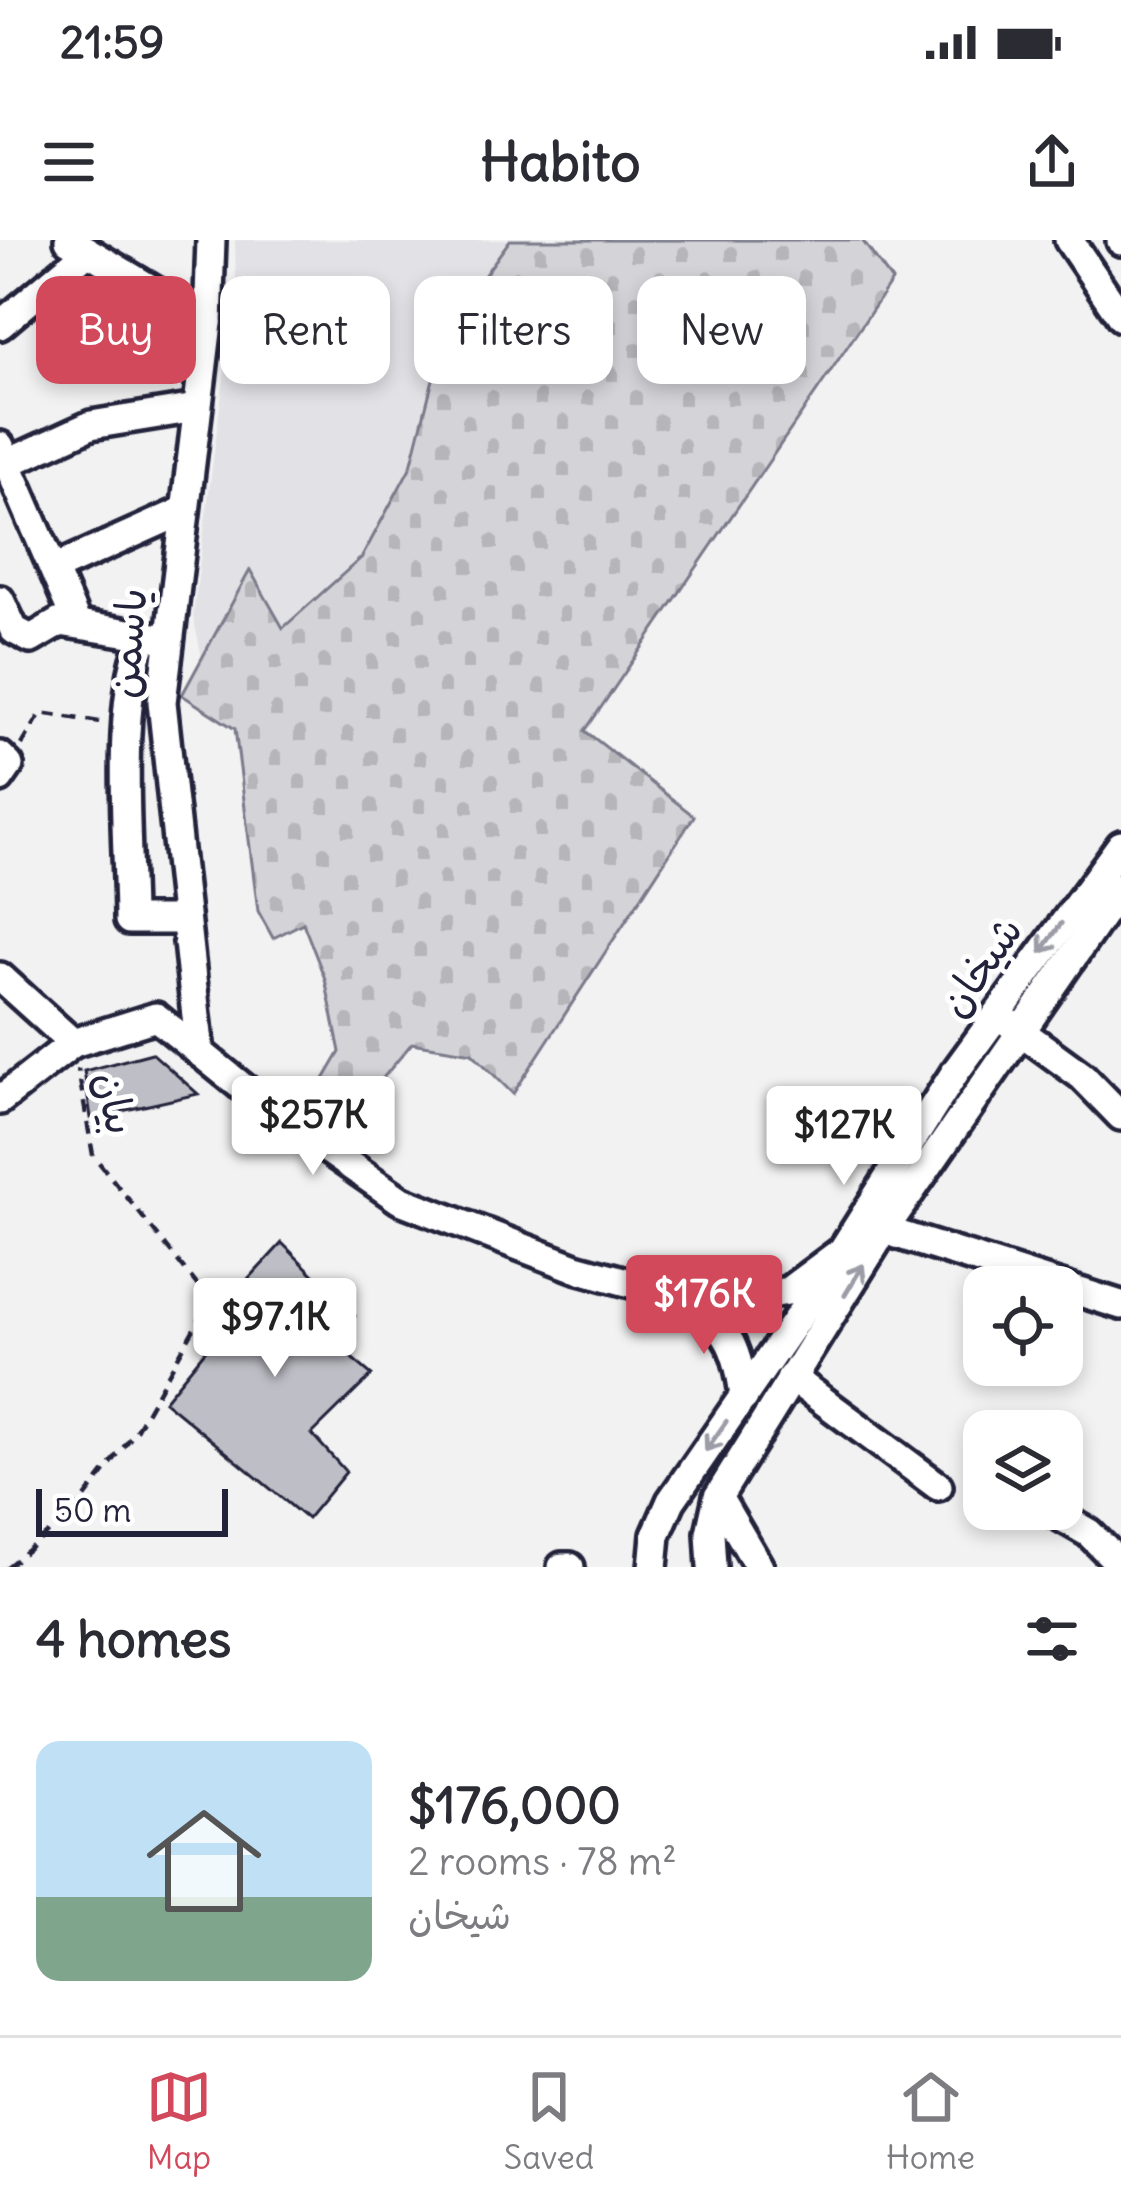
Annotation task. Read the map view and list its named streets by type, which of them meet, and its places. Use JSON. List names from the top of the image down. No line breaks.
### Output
{"streets":{"street":["یاسمن","شیخان"],"path":["بیان"]},"scale_bar":"50 m","page":{"status":"21:59","header":"Habito","chip":["Buy","Rent","Filters","New"],"price":["$257K","$127K","$176K","$97.1K"],"scale":"50 m","heading":"4 homes","list":[{"name":"$176,000","note":"2 rooms · 78 m² · شیخان"}],"tabs":["Map","Saved","Home"]}}
